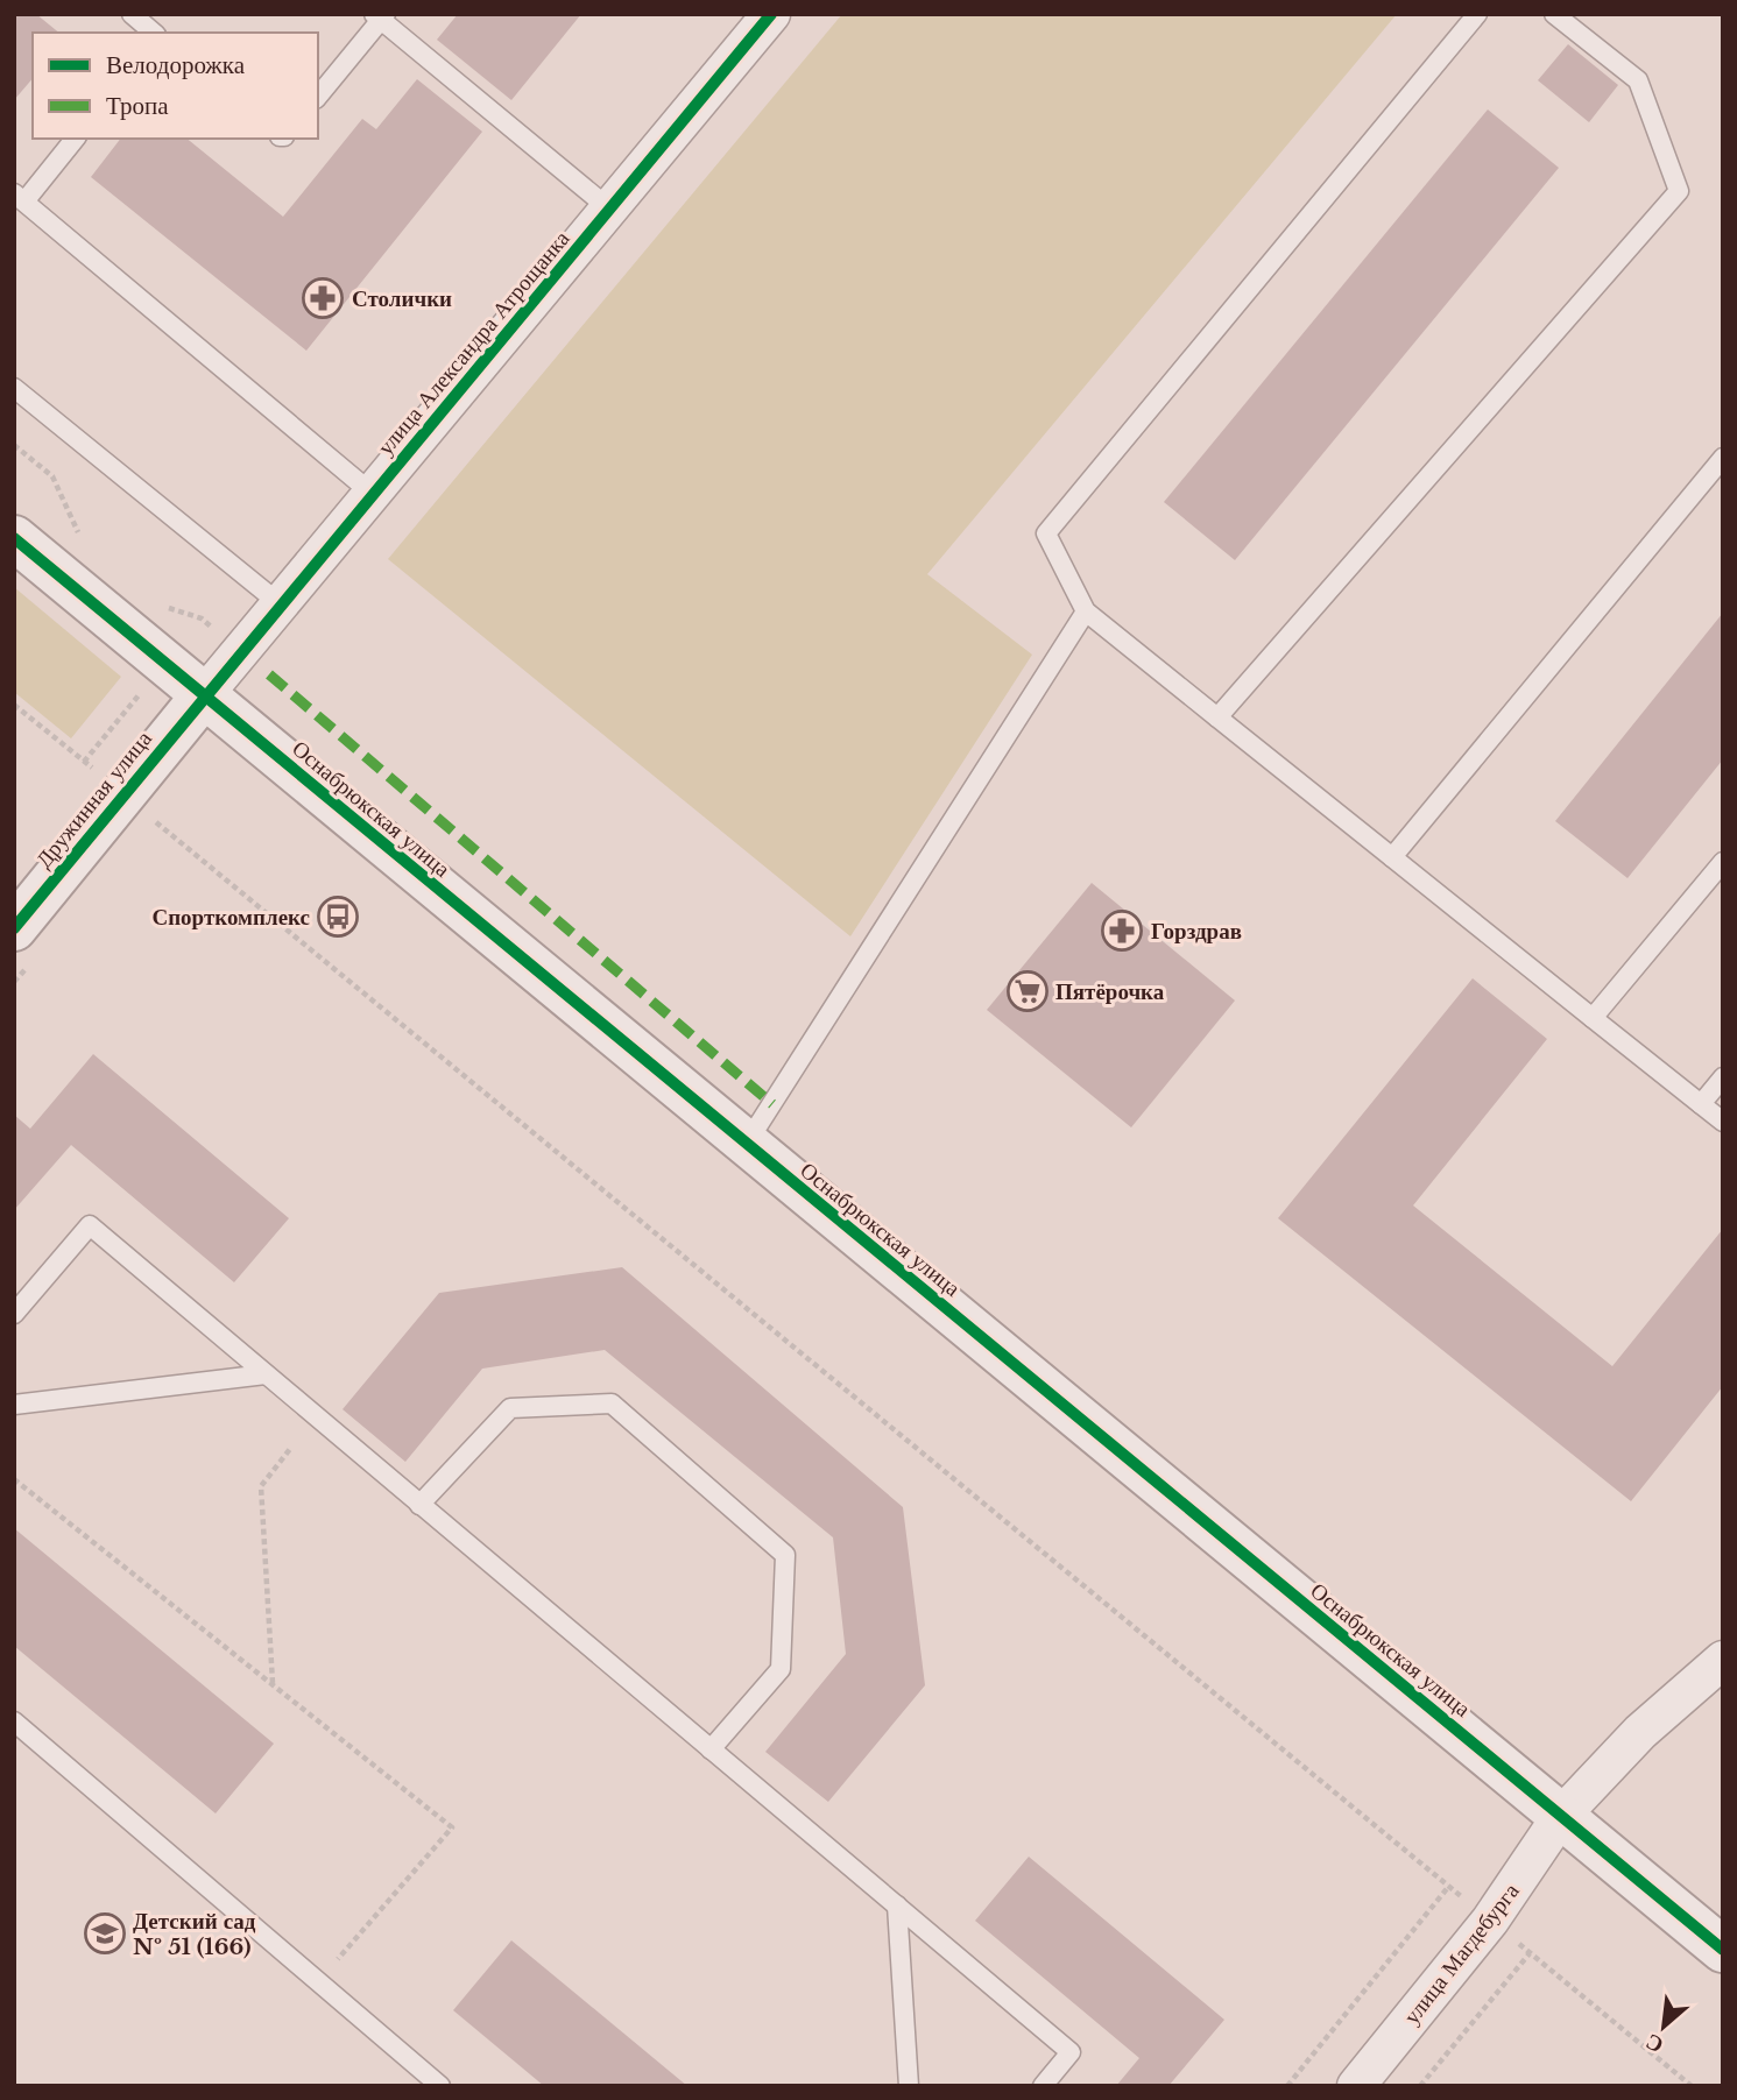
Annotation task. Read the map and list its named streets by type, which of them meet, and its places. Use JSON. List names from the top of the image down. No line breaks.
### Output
{"streets":{"street":["улица Александра Атрощанка","Дружинная улица","Оснабрюкская улица","улица Магдебурга"]},"crossings":[["улица Александра Атрощанка","Дружинная улица"],["улица Александра Атрощанка","Оснабрюкская улица"],["Дружинная улица","Оснабрюкская улица"],["Оснабрюкская улица","улица Магдебурга"]],"places":{"pharmacy":["Столички","Горздрав"],"bus stop":["Спорткомплекс"],"supermarket":["Пятёрочка"],"school or university":["Детский сад № 51 (166)"]},"legend":["Велодорожка","Тропа"],"north":"bottom left"}
